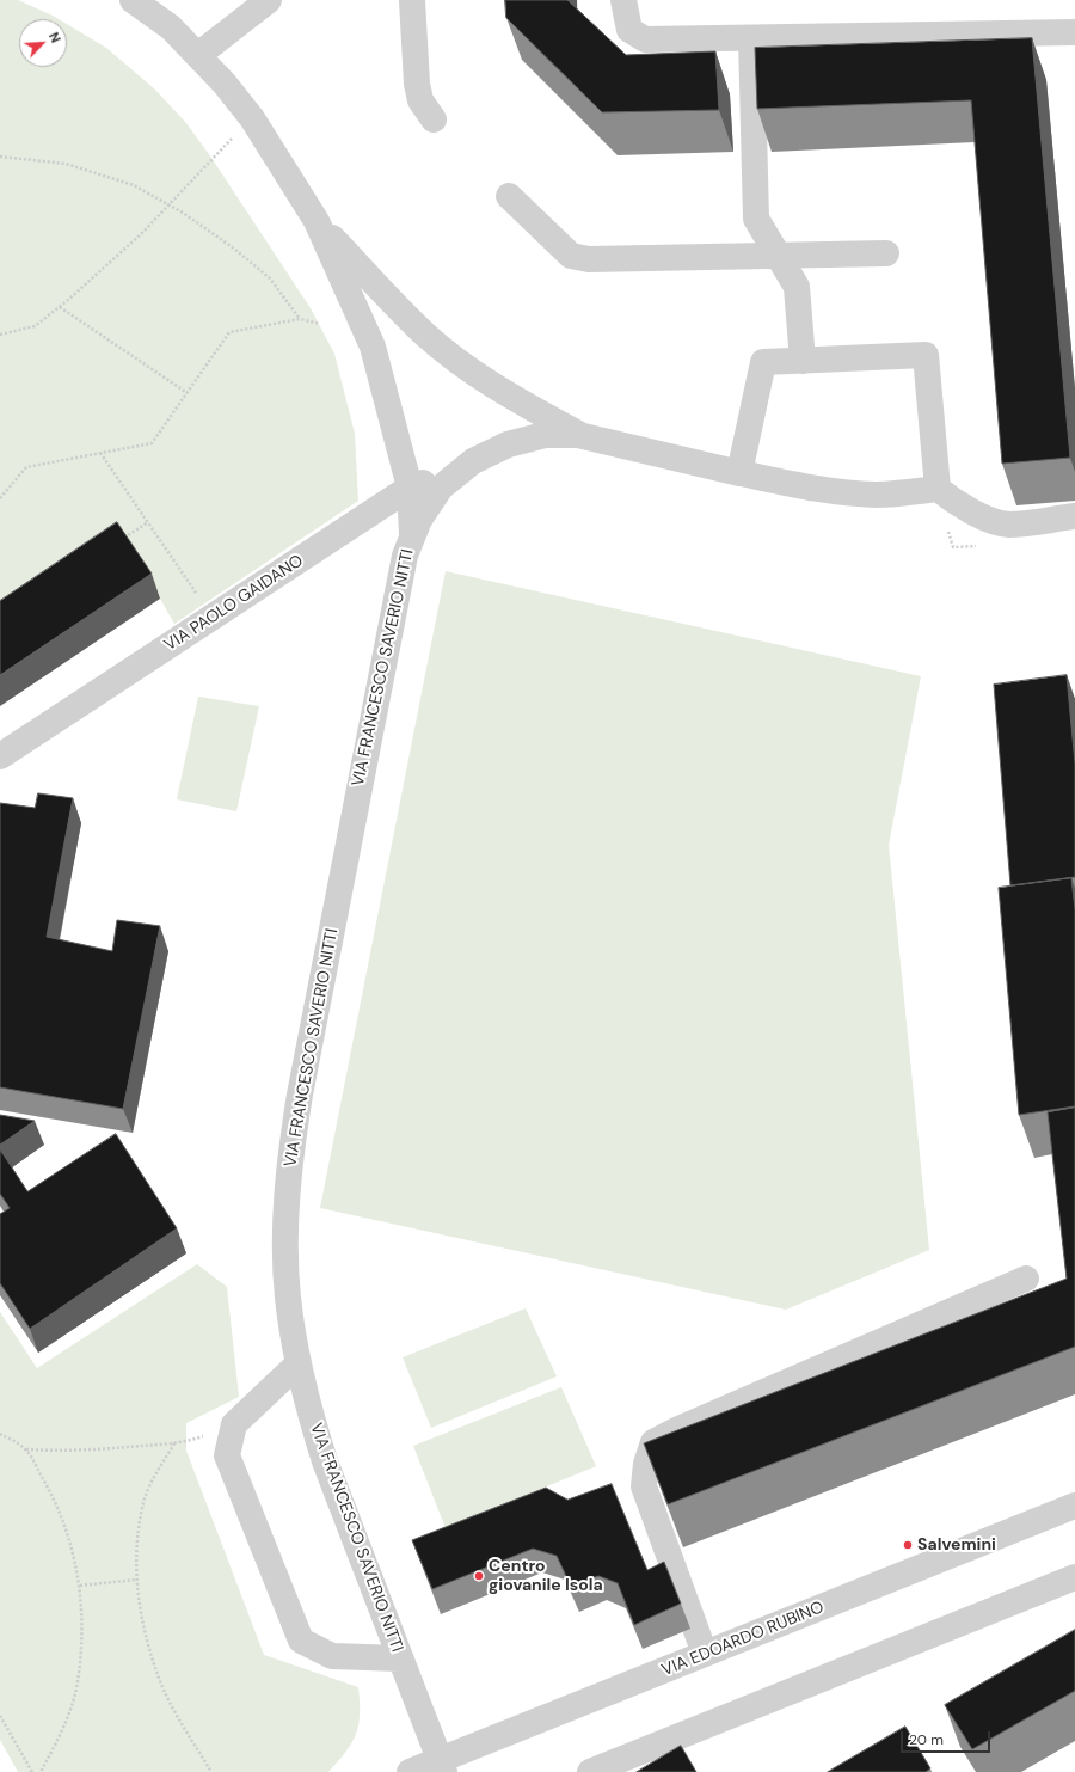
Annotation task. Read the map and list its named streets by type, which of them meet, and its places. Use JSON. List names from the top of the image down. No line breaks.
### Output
{"streets":{"street":["VIA PAOLO GAIDANO","VIA FRANCESCO SAVERIO NITTI","VIA EDOARDO RUBINO"]},"crossings":[["VIA PAOLO GAIDANO","VIA FRANCESCO SAVERIO NITTI"],["VIA FRANCESCO SAVERIO NITTI","VIA EDOARDO RUBINO"]],"places":["Salvemini","Centro giovanile Isola"],"scale_bar":"20 m","north":"top right"}
